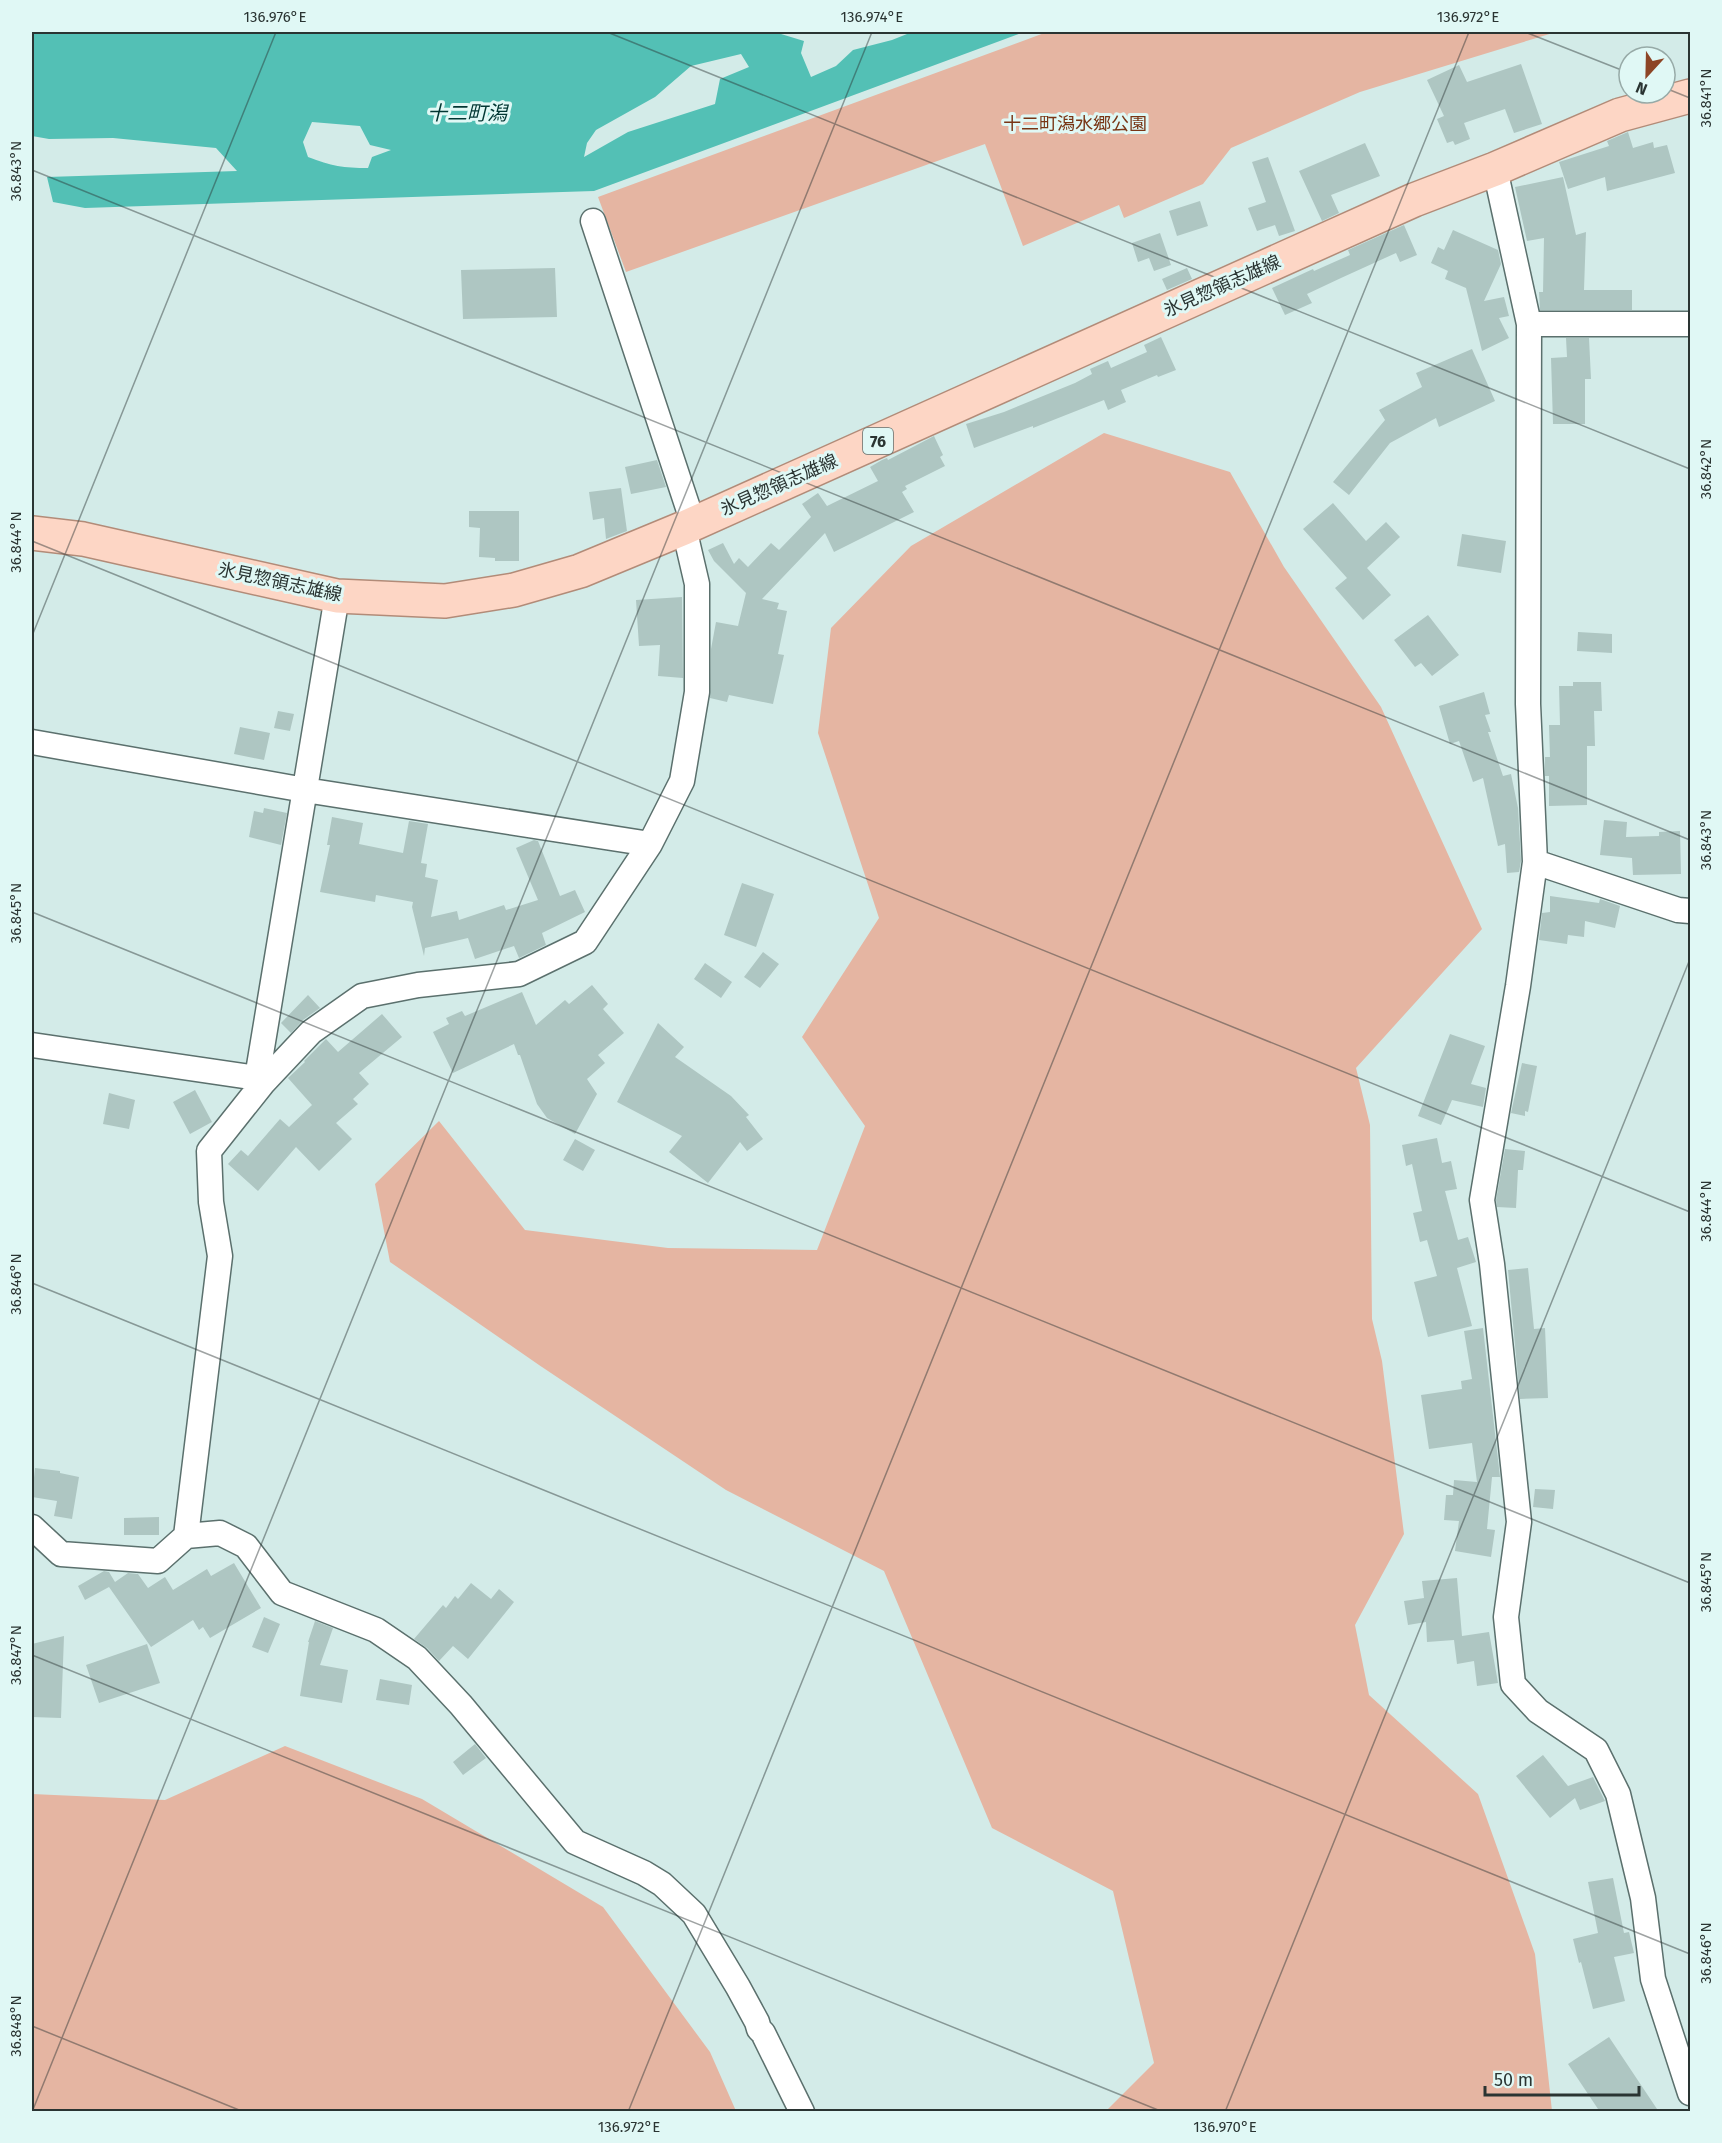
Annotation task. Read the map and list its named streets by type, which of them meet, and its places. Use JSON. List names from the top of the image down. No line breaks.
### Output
{"streets":{"main road":["氷見惣領志雄線","76"]},"water":["十二町潟"],"parks":["十二町潟水郷公園"],"scale_bar":"50 m","north":"bottom","coordinates":["136.976°E","136.974°E","136.972°E","36.841°N","36.843°N","36.842°N","36.844°N","36.845°N","36.846°N","36.847°N","36.848°N","136.970°E"]}
